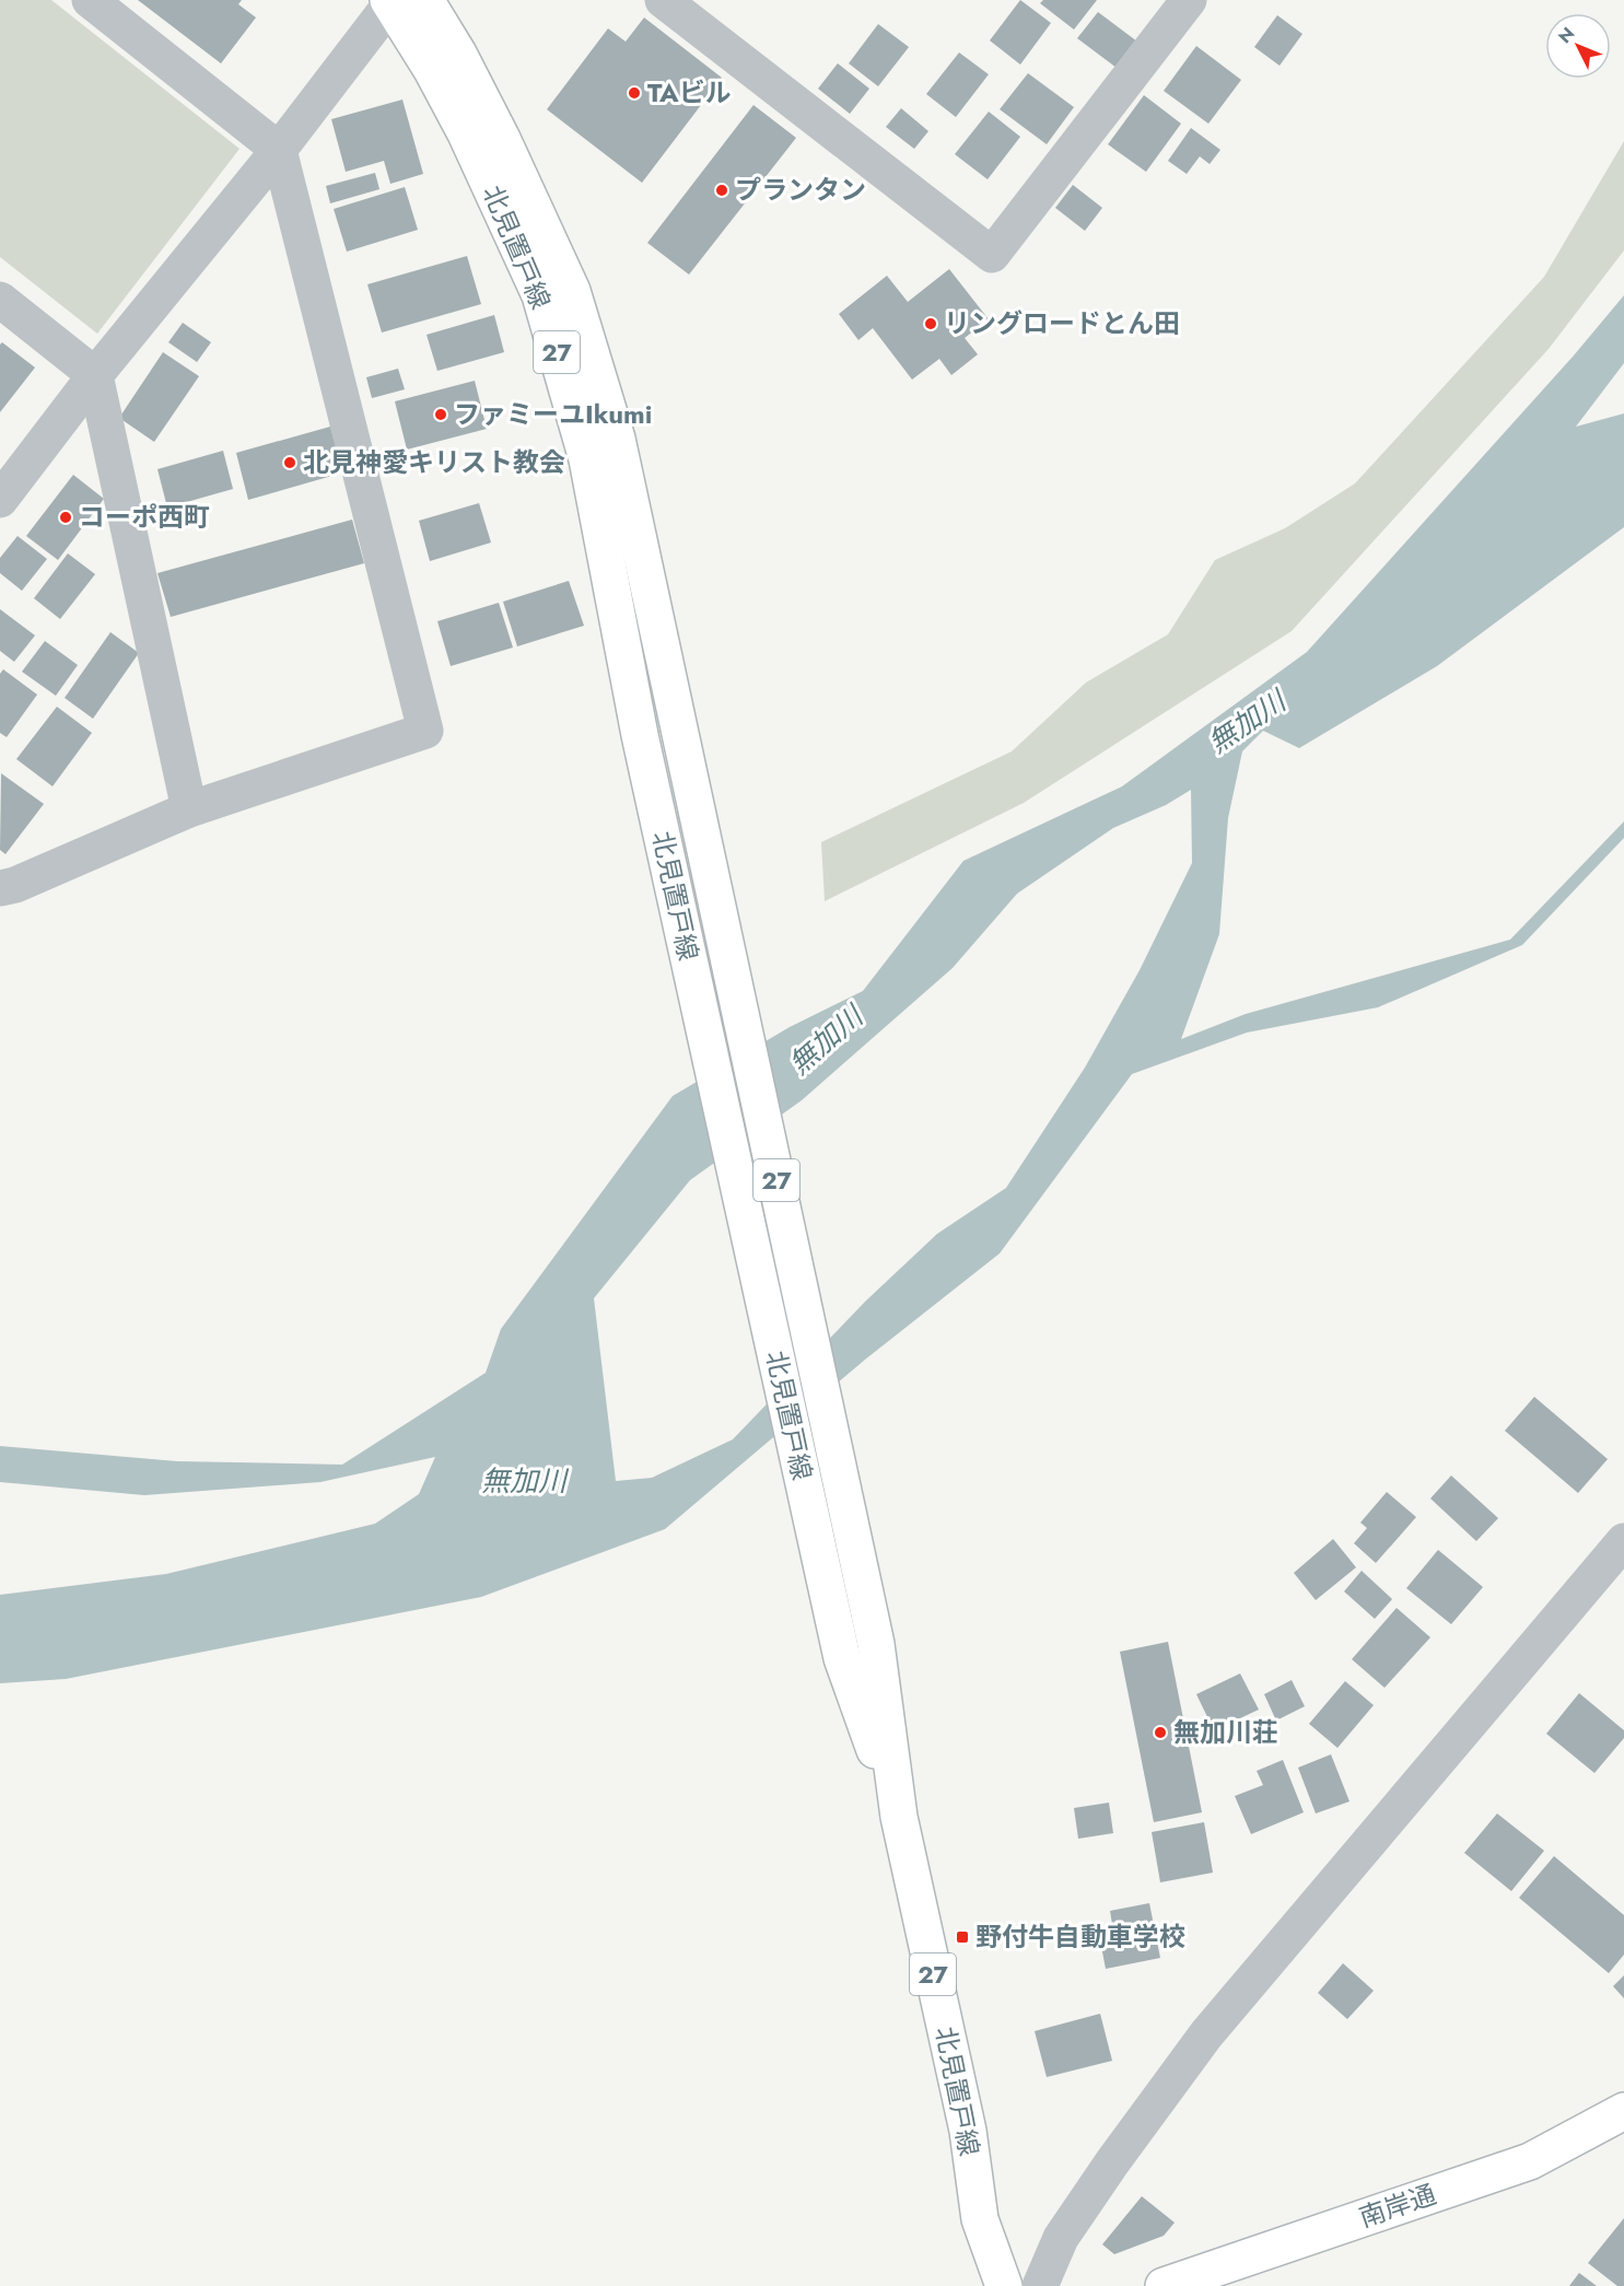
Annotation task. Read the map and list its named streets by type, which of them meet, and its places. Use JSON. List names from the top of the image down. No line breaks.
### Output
{"streets":{"main road":["北見置戸線","27","南岸通"]},"water":["無加川"],"places":{"other":["TAビル","プランタン","リングロードとん田","ファミーユIkumi","北見神愛キリスト教会","コーポ西町","無加川荘"],"transit":["野付牛自動車学校"]},"north":"top left"}
